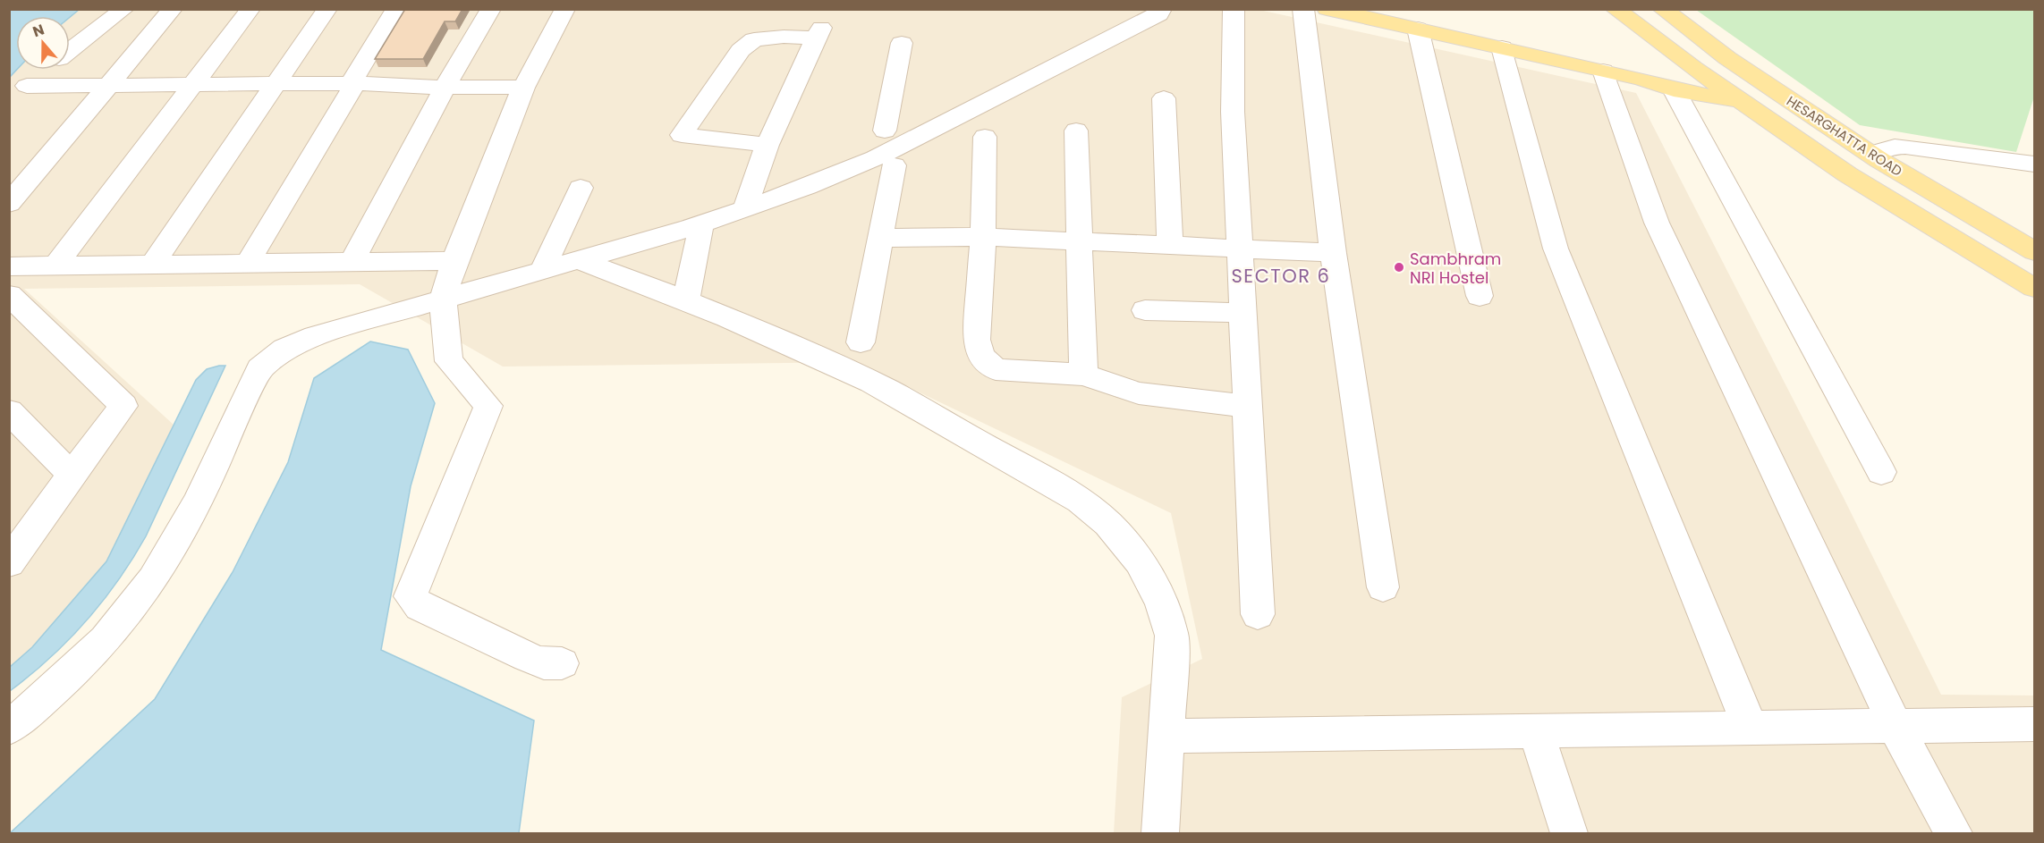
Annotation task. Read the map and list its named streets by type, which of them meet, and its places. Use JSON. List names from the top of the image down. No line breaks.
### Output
{"streets":{"main road":["HESARGHATTA ROAD"]},"districts":["SECTOR 6"],"places":["Sambhram NRI Hostel"],"north":"top"}
